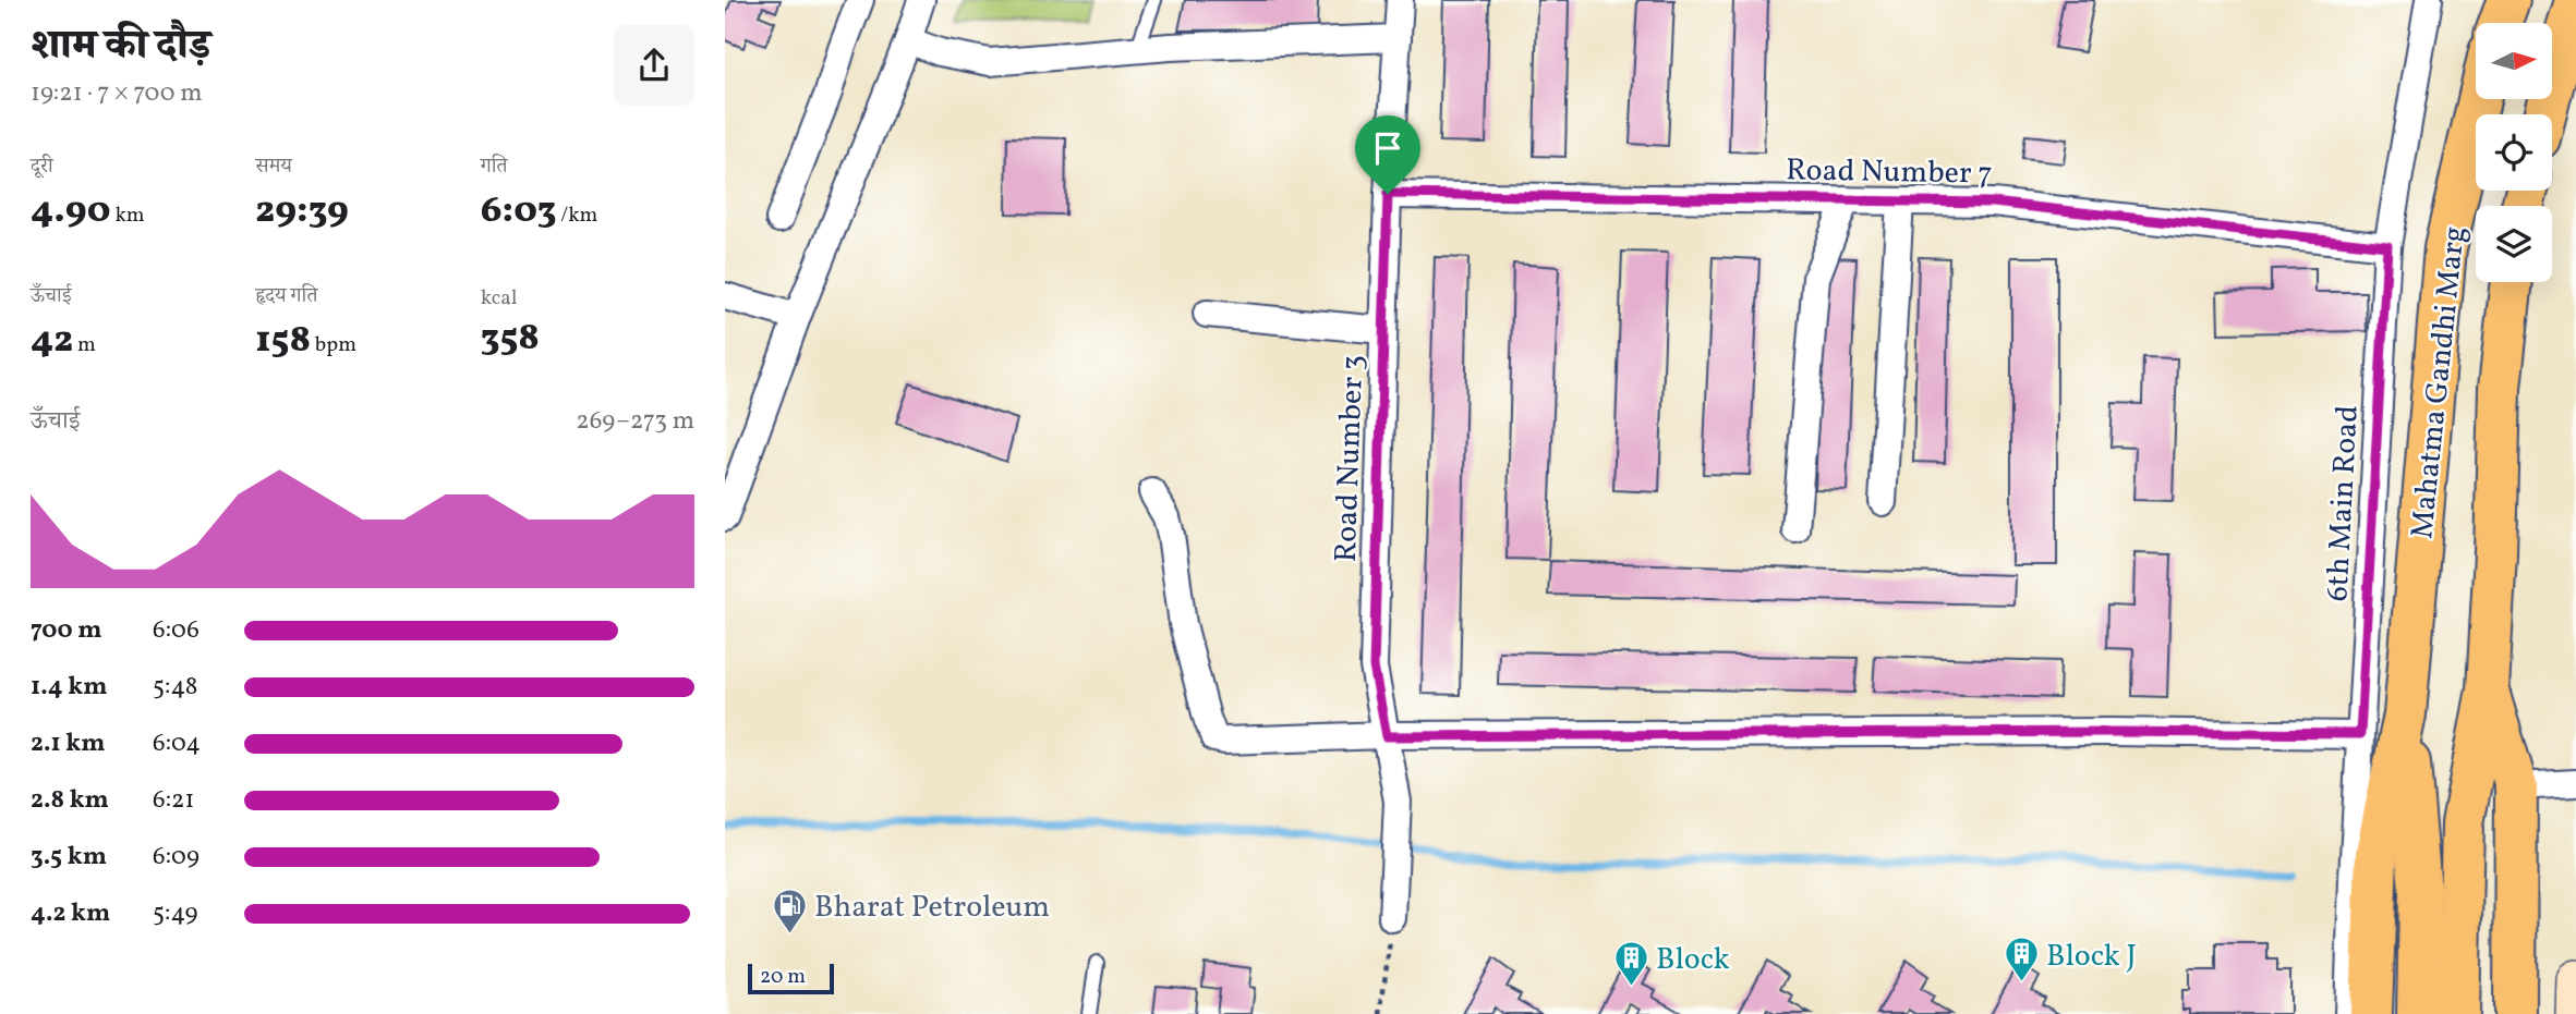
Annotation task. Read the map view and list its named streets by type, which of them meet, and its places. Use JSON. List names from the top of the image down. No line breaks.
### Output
{"streets":{"main road":["Mahatma Gandhi Marg"],"street":["Road Number 7","Road Number 3","6th Main Road"]},"crossings":[["Road Number 7","Road Number 3"],["Road Number 7","6th Main Road"]],"places":{"fuel station":["Bharat Petroleum"],"building":["Block J","Block"]},"scale_bar":"20 m","north":"right","page":{"heading":["शाम की दौड़","19:21 · 7 × 700 m"],"stats":[["दूरी","4.90 km"],["समय","29:39"],["गति","6:03 /km"],["ऊँचाई","42 m"],["हृदय गति","158 bpm"],["kcal","358"]],"chart":["ऊँचाई","269–273 m"],"list":[{"name":"700 m","note":"6:06"},{"name":"1.4 km","note":"5:48"},{"name":"2.1 km","note":"6:04"},{"name":"2.8 km","note":"6:21"},{"name":"3.5 km","note":"6:09"},{"name":"4.2 km","note":"5:49"}],"scale":"20 m"}}
